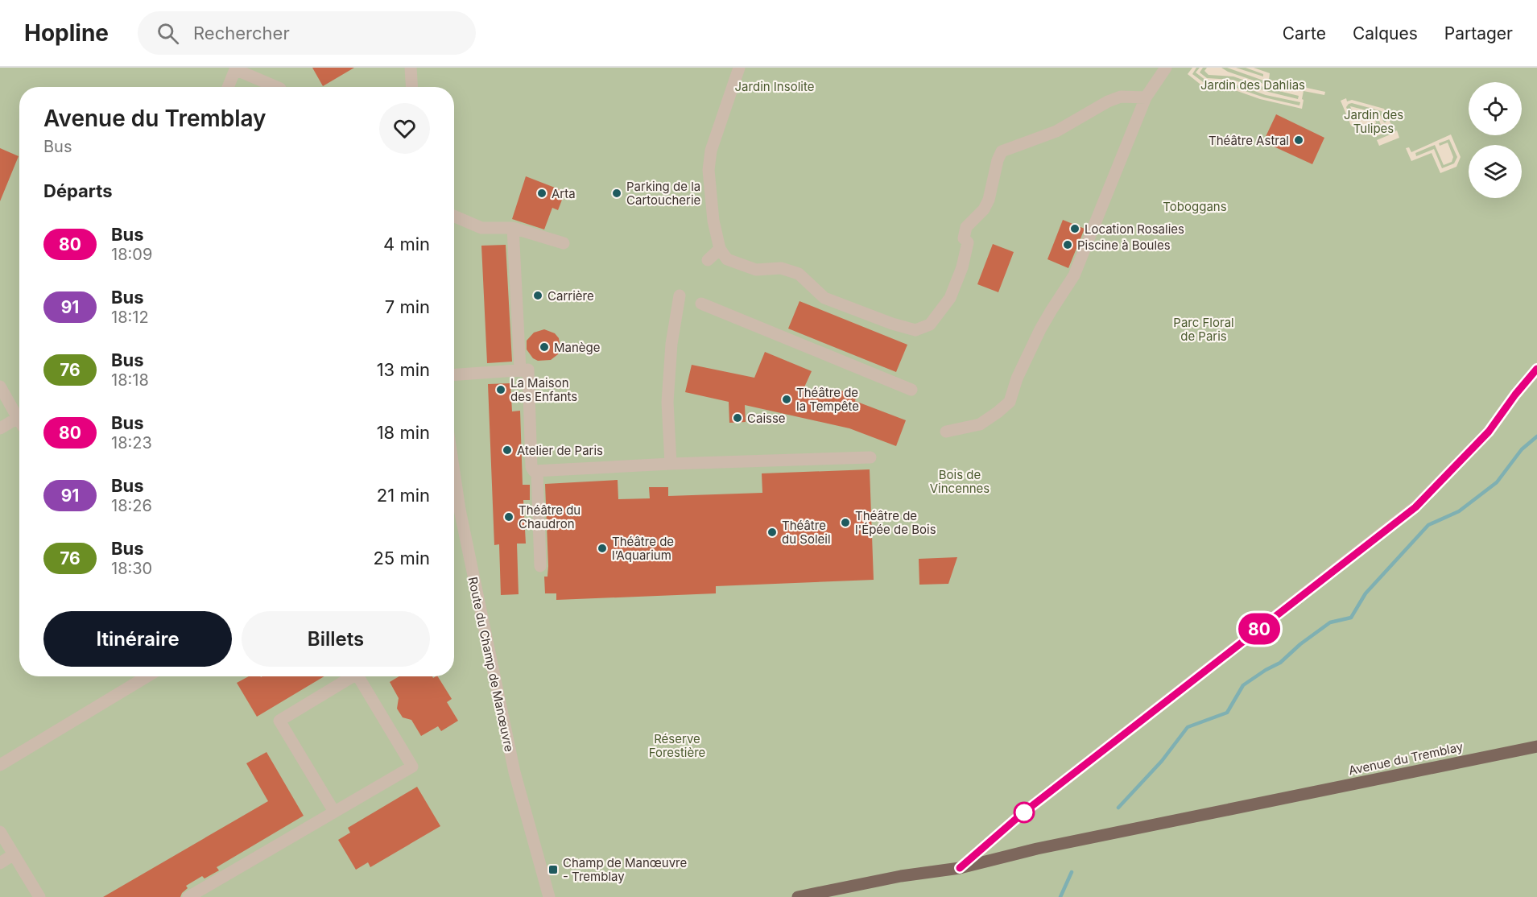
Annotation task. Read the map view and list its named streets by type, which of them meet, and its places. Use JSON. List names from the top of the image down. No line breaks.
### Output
{"streets":{"main road":["Avenue du Tremblay"],"street":["Route du Champ de Manœuvre"]},"parks":["Jardin des Dahlias","Jardin Insolite","Jardin des Tulipes","Toboggans","Parc Floral de Paris","Bois de Vincennes","Réserve Forestière"],"places":{"other":["Théâtre Astral","Arta","Parking de la Cartoucherie","Location Rosalies","Piscine à Boules","Carrière","Manège","La Maison des Enfants","Théâtre de la Tempête","Caisse","Atelier de Paris","Théâtre du Chaudron","Théâtre de l'Épée de Bois","Théâtre du Soleil","Théâtre de l’Aquarium"],"transit":["Champ de Manœuvre - Tremblay"]},"lines":["bus line 80"],"page":{"header":"Hopline","search":"Rechercher","nav":["Carte","Calques","Partager"],"on_map":"80","heading":[["Avenue du Tremblay","Bus"],"Départs"],"list":[{"mark":"80","name":"Bus","note":"18:09","value":"4 min"},{"mark":"91","name":"Bus","note":"18:12","value":"7 min"},{"mark":"76","name":"Bus","note":"18:18","value":"13 min"},{"mark":"80","name":"Bus","note":"18:23","value":"18 min"},{"mark":"91","name":"Bus","note":"18:26","value":"21 min"},{"mark":"76","name":"Bus","note":"18:30","value":"25 min"}],"buttons":["Itinéraire","Billets"]}}
